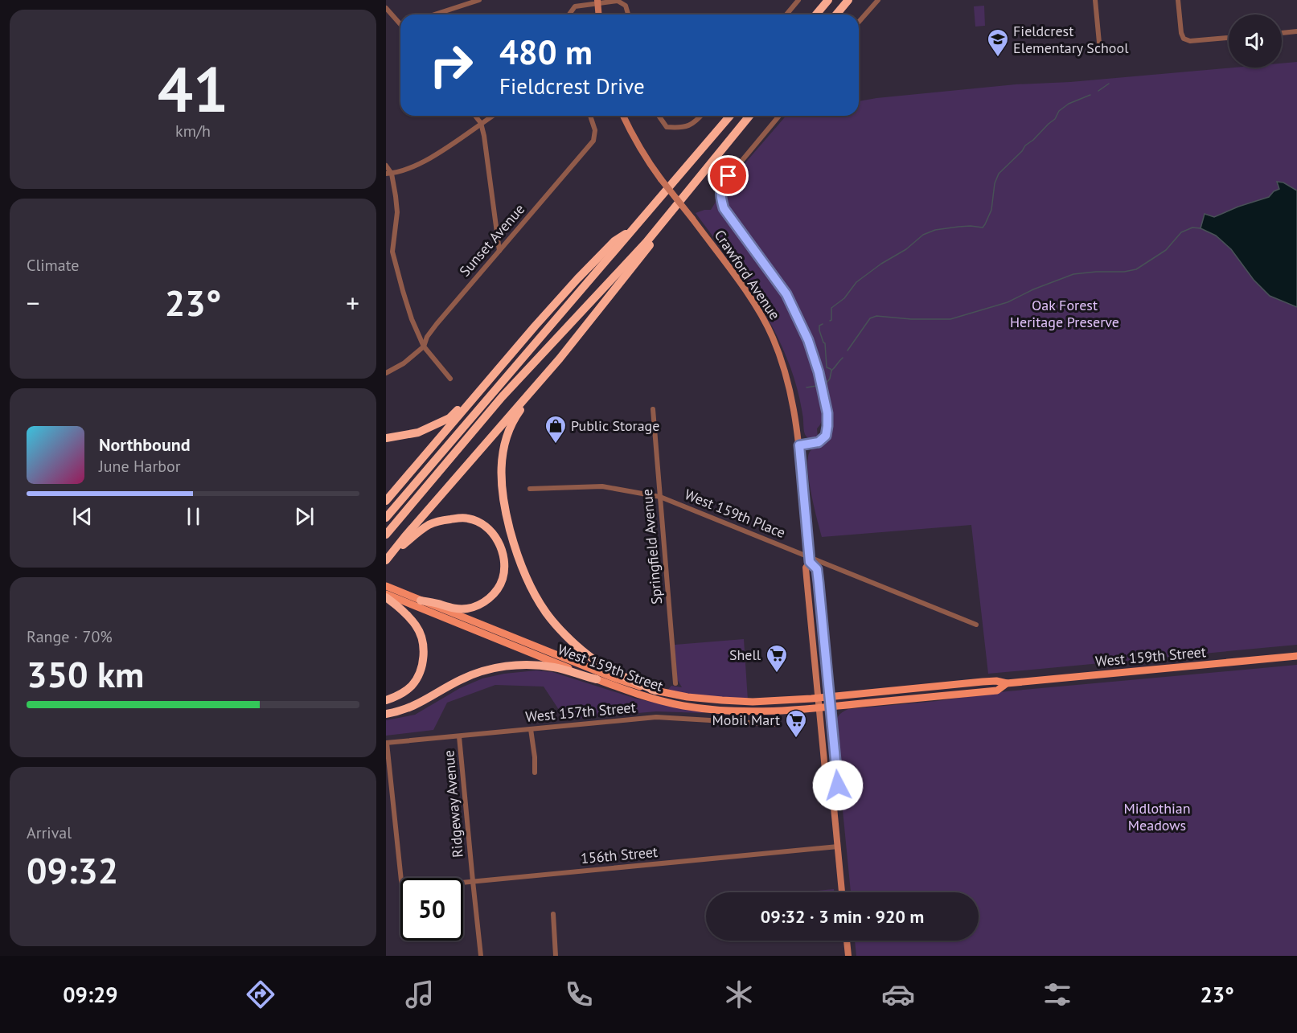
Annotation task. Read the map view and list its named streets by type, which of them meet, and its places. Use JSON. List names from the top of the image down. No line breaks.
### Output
{"streets":{"main road":["Crawford Avenue","West 159th Street"],"street":["Sunset Avenue","West 159th Place","Springfield Avenue","West 157th Street","Ridgeway Avenue","156th Street"]},"crossings":[["Crawford Avenue","West 159th Place"],["Crawford Avenue","West 159th Street"],["Crawford Avenue","156th Street"],["West 159th Place","Springfield Avenue"],["West 157th Street","Ridgeway Avenue"],["Ridgeway Avenue","156th Street"]],"parks":["Oak Forest Heritage Preserve","Midlothian Meadows"],"places":{"school or university":["Fieldcrest Elementary School"],"shop":["Public Storage"],"supermarket":["Shell","Mobil Mart"]},"page":{"tile":[["41","km/h"],"Climate",["Range · 70%","350 km"],["Arrival","09:32"]],"turn":["480 m","Fieldcrest Drive"],"heat":["−","23°","+"],"song":["Northbound","June Harbor"],"limit":"50","trip":"09:32 · 3 min · 920 m","tabs":["09:29","23°"]}}
